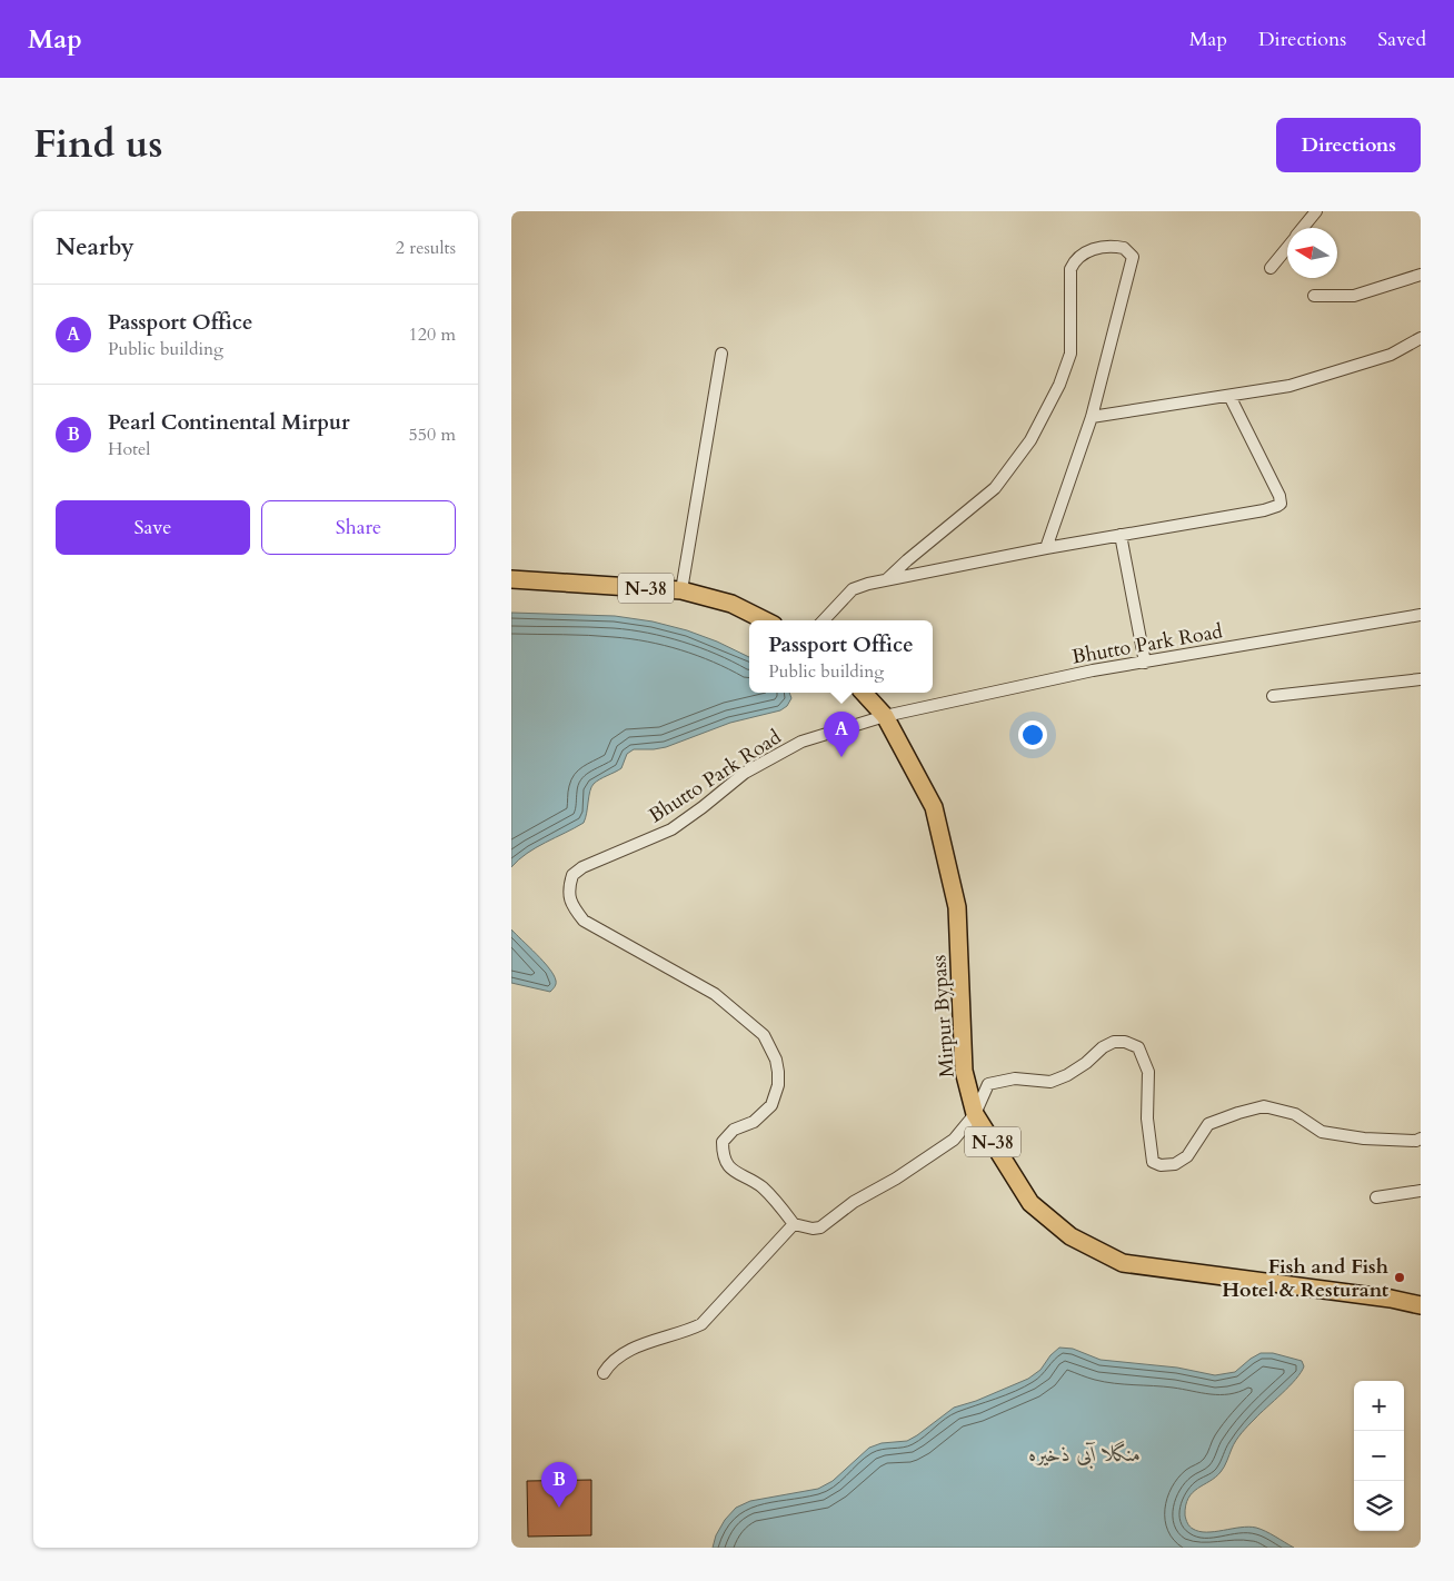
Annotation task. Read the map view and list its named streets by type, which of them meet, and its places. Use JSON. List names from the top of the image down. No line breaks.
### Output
{"streets":{"highway":["N-38","Mirpur Bypass"],"street":["Bhutto Park Road"]},"crossings":[["Bhutto Park Road","Mirpur Bypass"]],"water":["منگلا آبی ذخیرہ"],"places":["Fish and Fish Hotel & Resturant"],"north":"left","page":{"header":"Map","nav":["Map","Directions","Saved"],"title":"Find us","buttons":["Directions",["Save","Share"]],"heading":["Nearby","2 results"],"list":[{"mark":"A","name":"Passport Office","note":"Public building","value":"120 m"},{"mark":"B","name":"Pearl Continental Mirpur","note":"Hotel","value":"550 m"}],"popup":["Passport Office","Public building"],"pins":["A","B"],"map_buttons":["+","−"]}}
